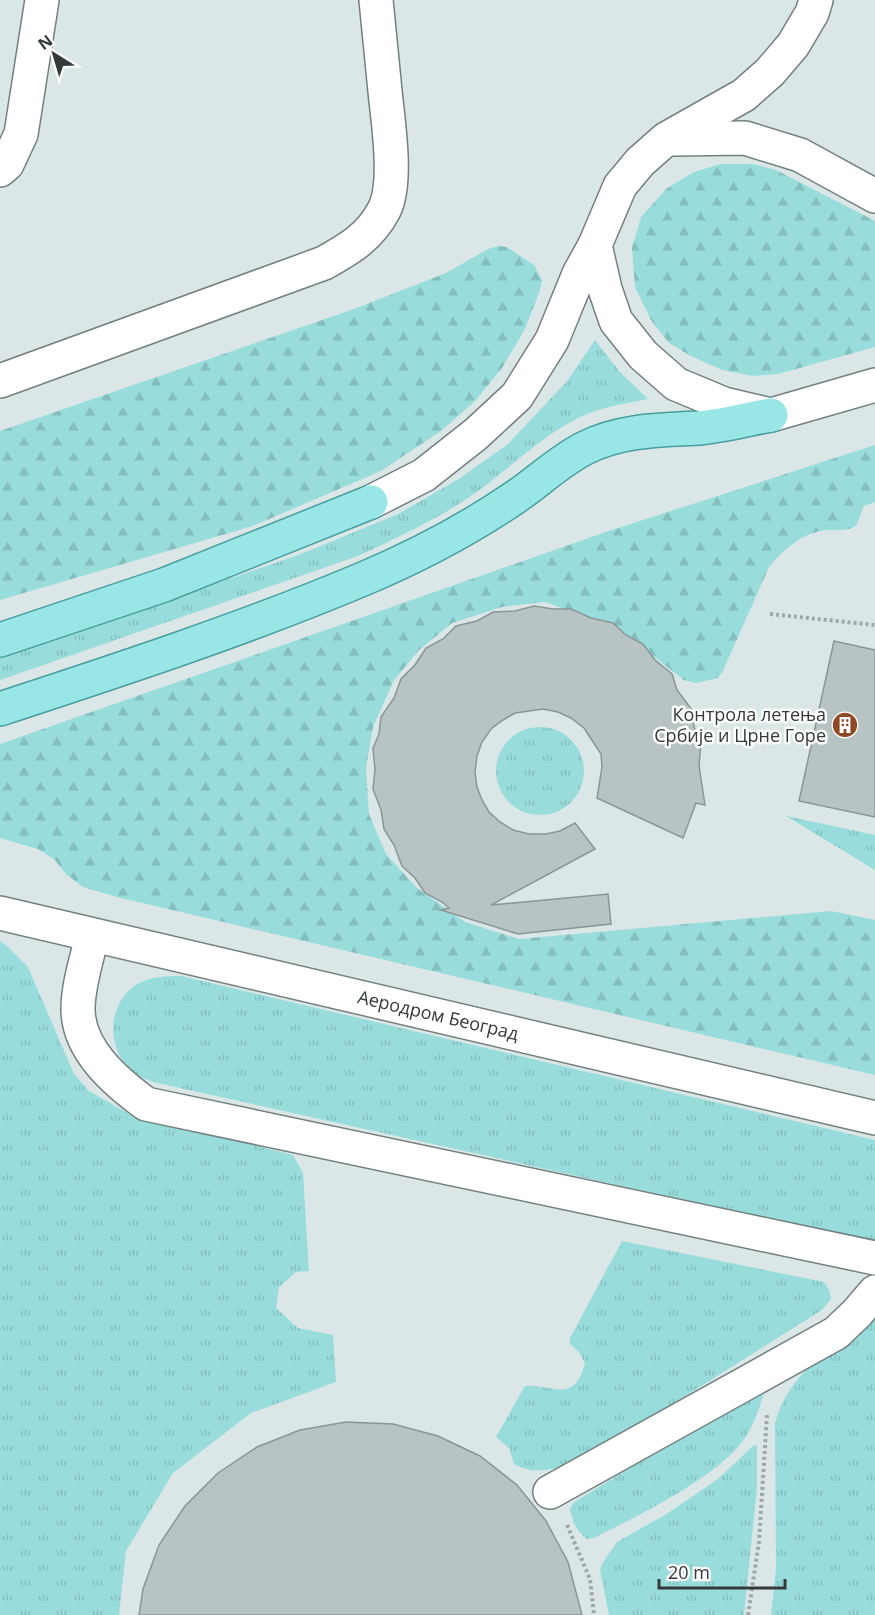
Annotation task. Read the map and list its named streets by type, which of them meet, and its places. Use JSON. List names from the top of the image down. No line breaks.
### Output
{"streets":{"street":["Аеродром Београд"]},"places":{"building":["Контрола летења Србије и Црне Горе"]},"scale_bar":"20 m","north":"top left"}
